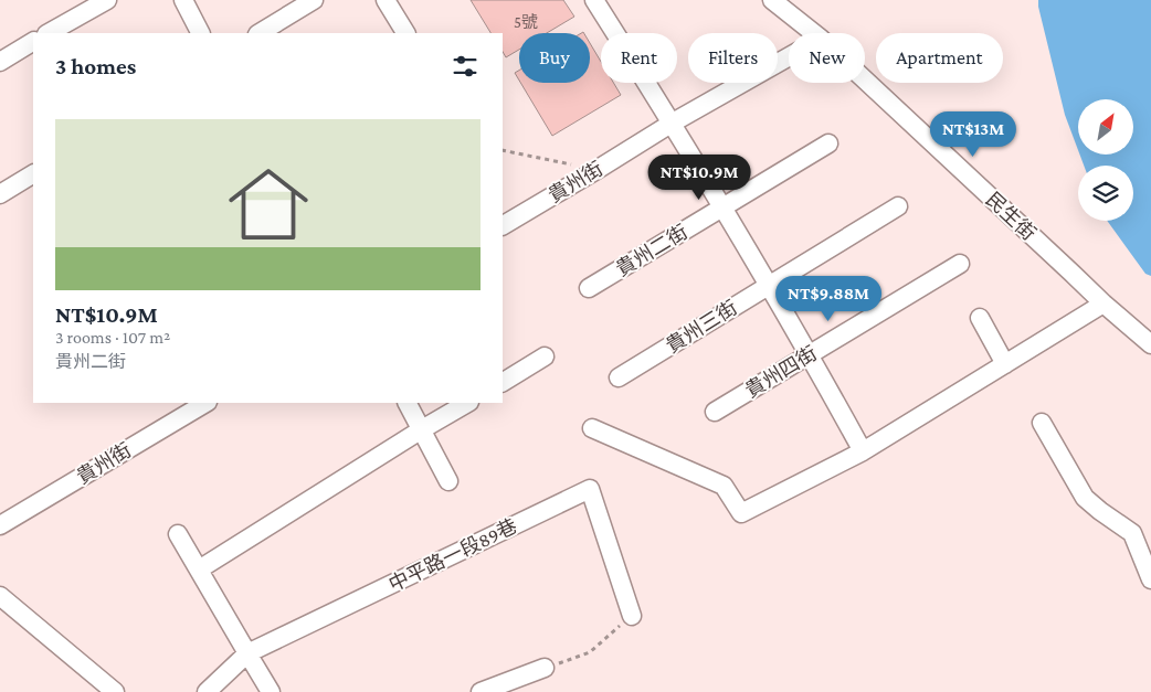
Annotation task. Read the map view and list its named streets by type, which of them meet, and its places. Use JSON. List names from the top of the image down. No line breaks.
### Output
{"streets":{"street":["貴州街","民生街","貴州二街","貴州三街","貴州四街","中平路一段89巷"]},"house_numbers":["5號"],"north":"top right","page":{"chip":["Buy","Rent","Filters","New","Apartment"],"heading":"3 homes","list":[{"name":"NT$10.9M","note":"3 rooms · 107 m² · 貴州二街"}],"price":["NT$13M","NT$10.9M","NT$9.88M"]}}
